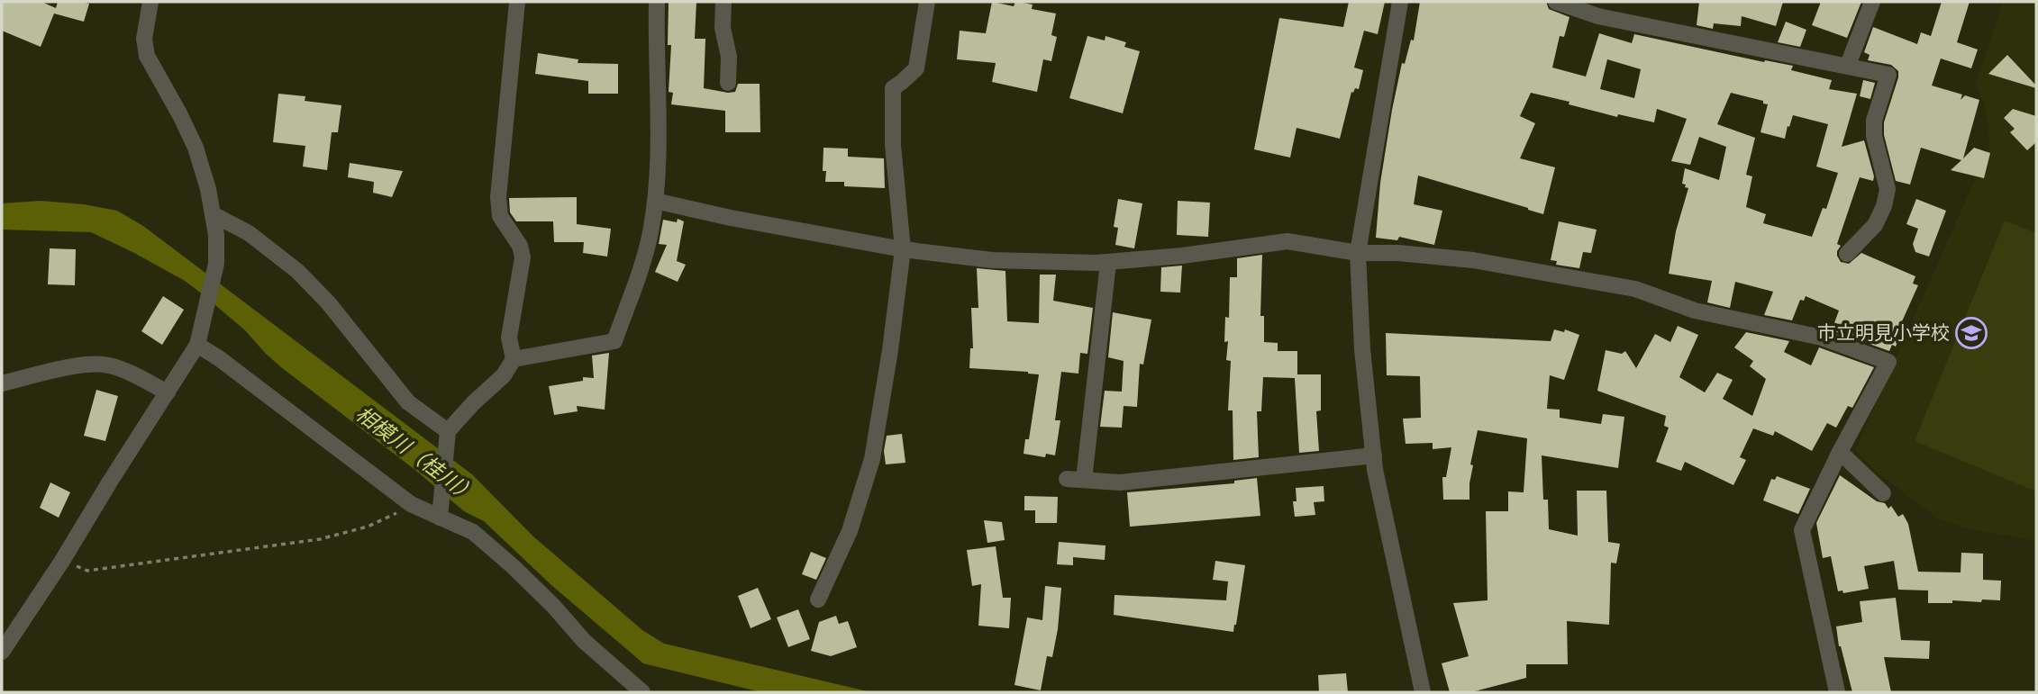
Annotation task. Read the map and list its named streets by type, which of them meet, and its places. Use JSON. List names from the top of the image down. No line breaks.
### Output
{"water":["相模川（桂川）"],"places":{"school or university":["市立明見小学校"]}}
